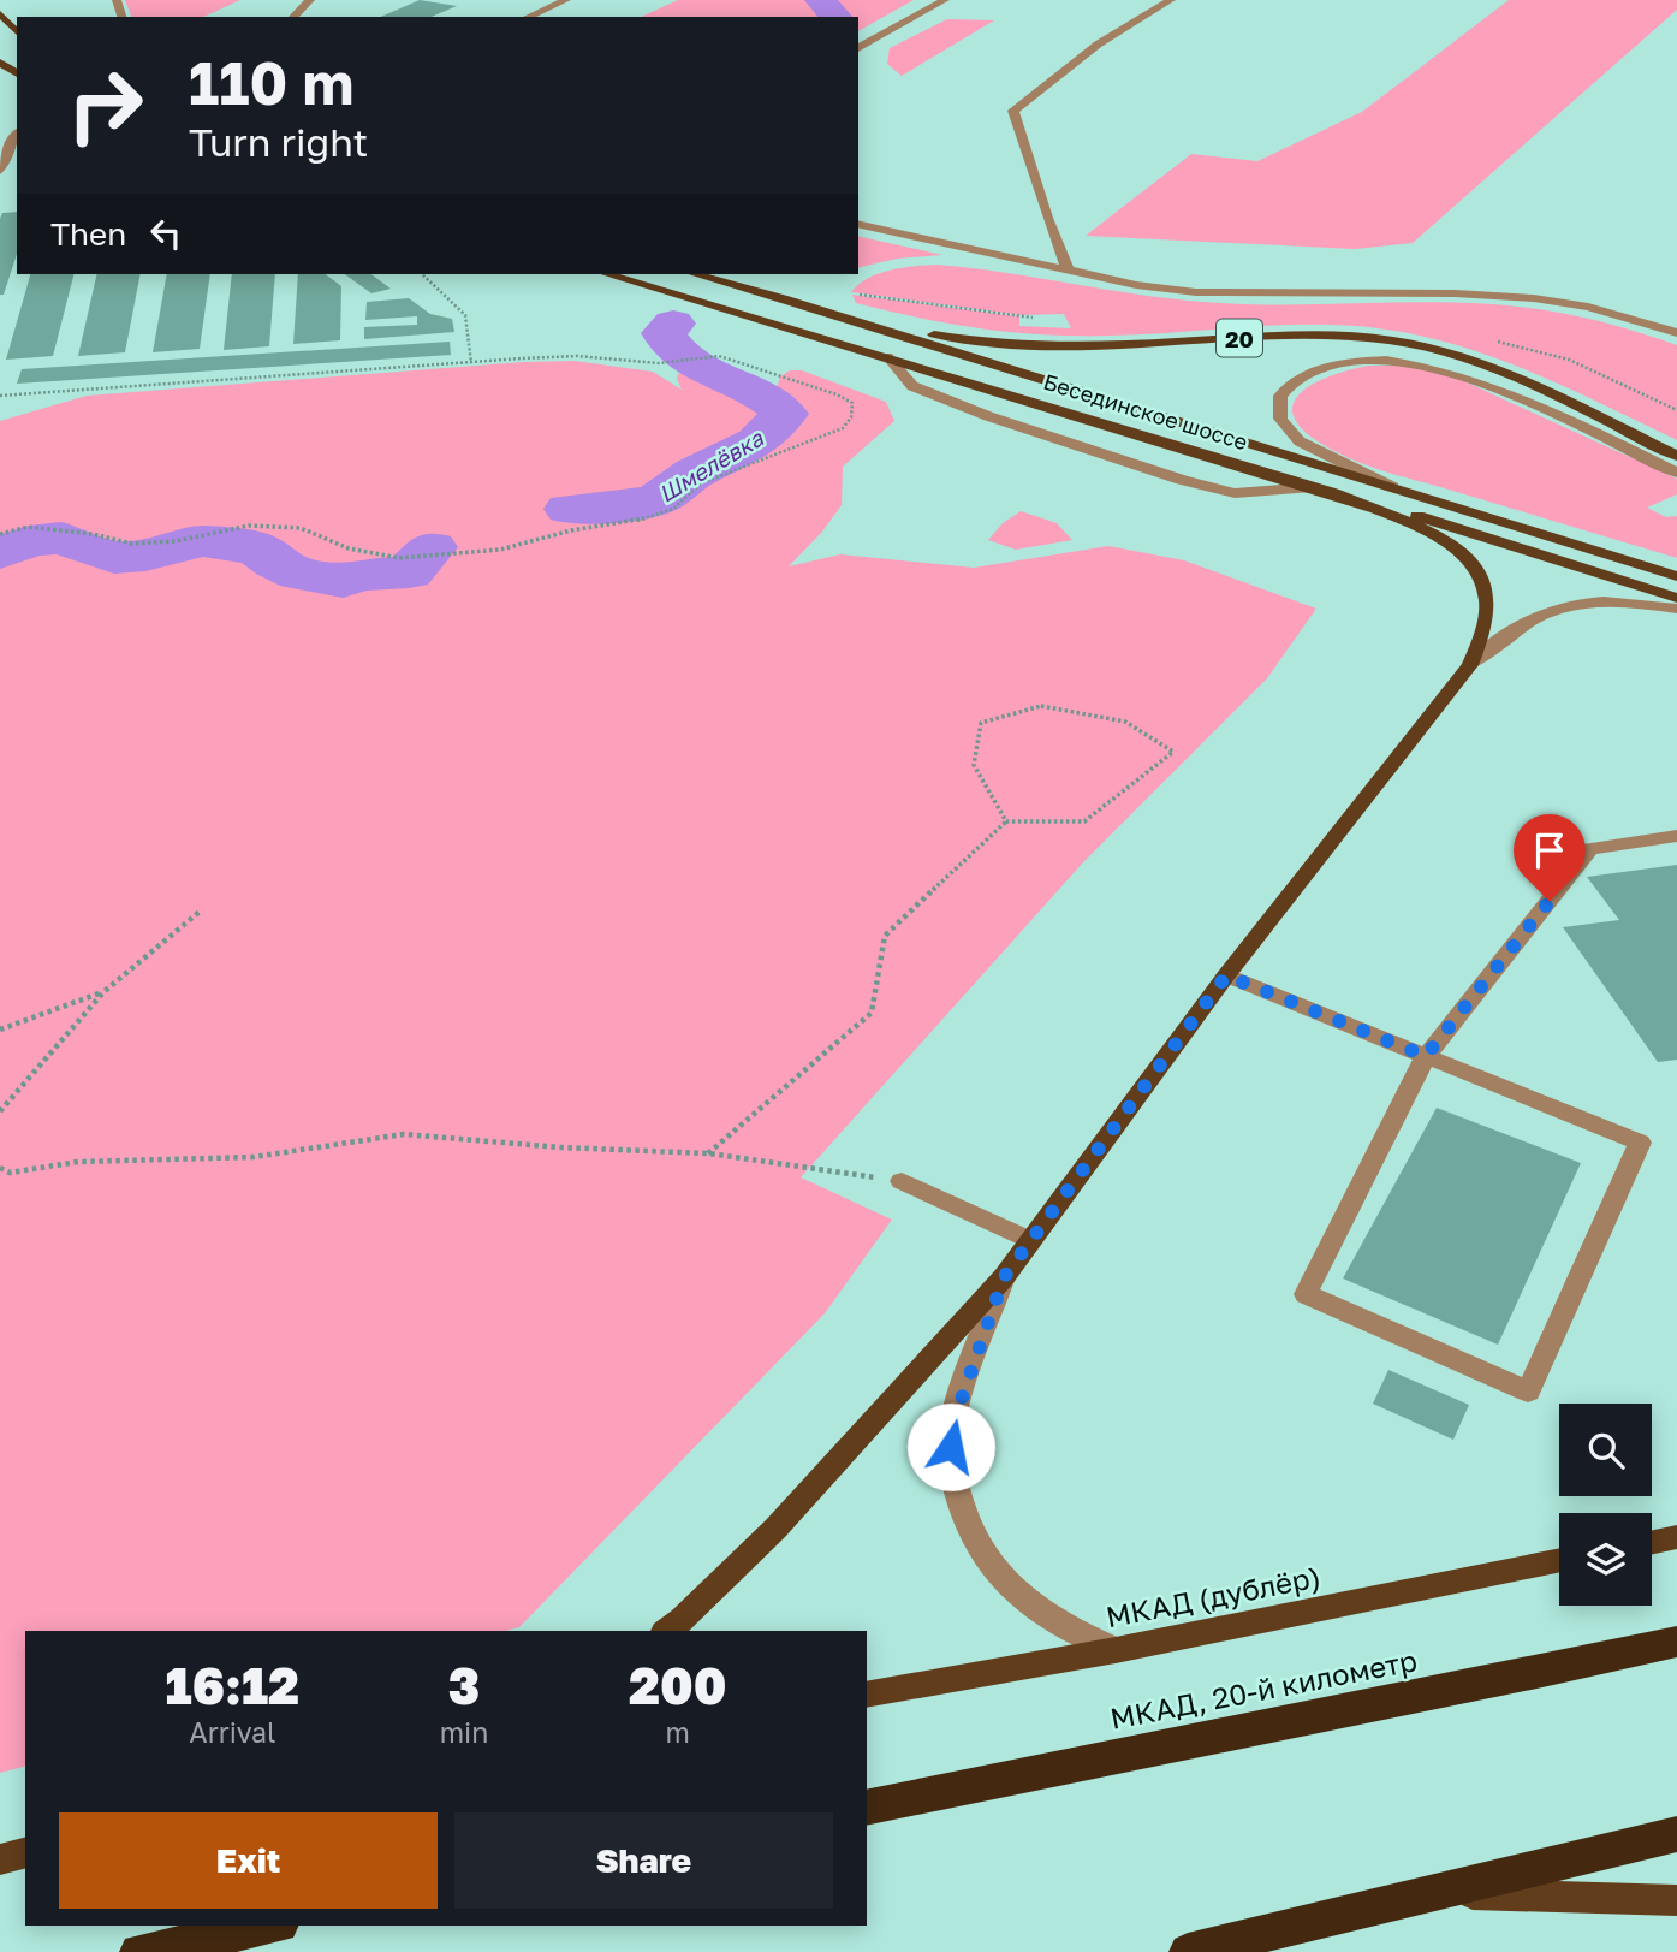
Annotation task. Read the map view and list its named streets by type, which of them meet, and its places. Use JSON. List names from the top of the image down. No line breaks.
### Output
{"streets":{"highway":["МКАД, 20-й километр"],"main road":["20","Бесединское шоссе","МКАД (дублёр)"]},"crossings":[["20","Бесединское шоссе"]],"water":["Шмелёвка"],"page":{"turn":["110 m","Turn right"],"then":"Then","eta":["16:12","Arrival","3","min","200","m"],"buttons":["Exit","Share"]}}
